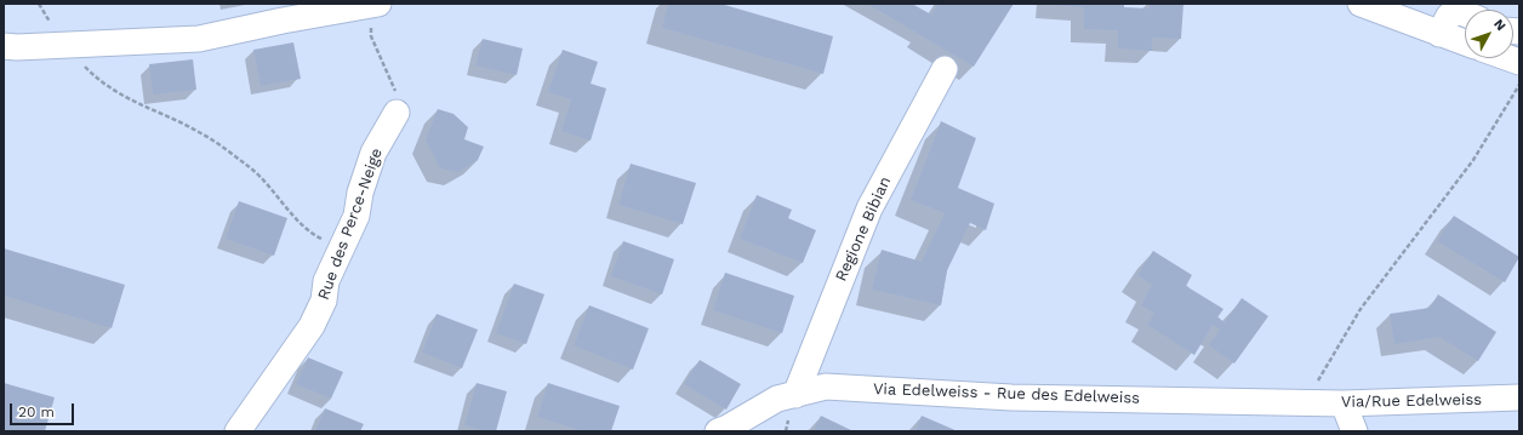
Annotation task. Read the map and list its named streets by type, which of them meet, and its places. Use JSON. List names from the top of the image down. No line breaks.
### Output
{"streets":{"street":["Rue des Perce-Neige","Regione Bibian","Via Edelweiss - Rue des Edelweiss","Via/Rue Edelweiss"]},"crossings":[["Regione Bibian","Via Edelweiss - Rue des Edelweiss"],["Via Edelweiss - Rue des Edelweiss","Via/Rue Edelweiss"]],"scale_bar":"20 m","north":"top right"}
